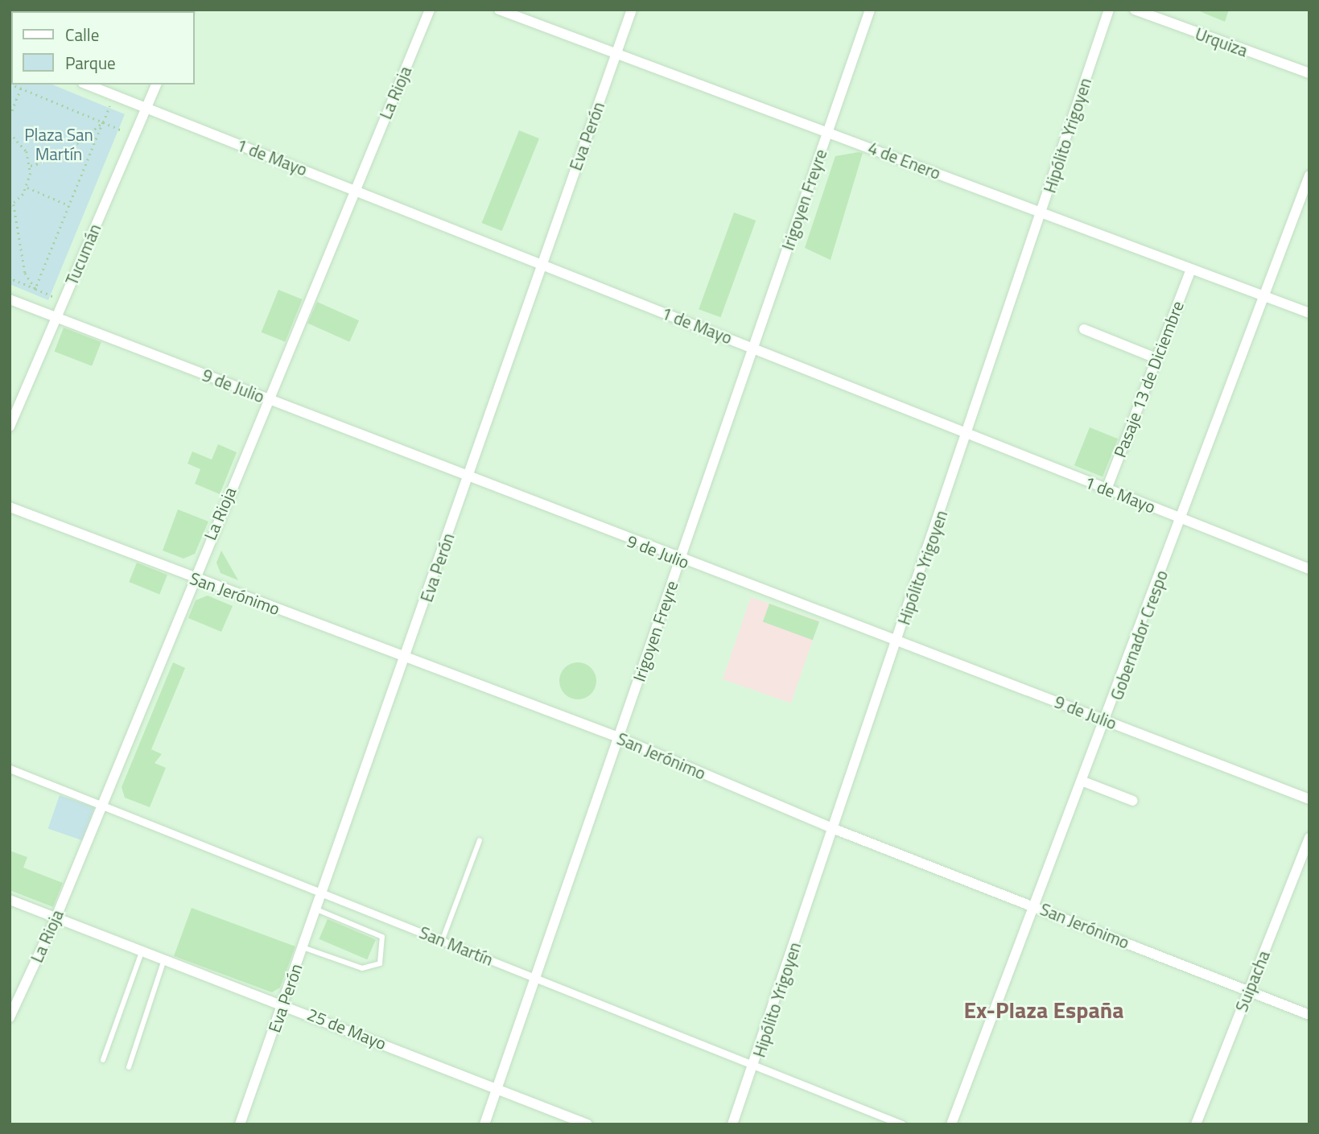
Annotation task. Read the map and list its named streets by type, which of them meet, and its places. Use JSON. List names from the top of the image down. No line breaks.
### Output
{"streets":{"street":["Urquiza","La Rioja","Hipólito Yrigoyen","Eva Perón","1 de Mayo","4 de Enero","Irigoyen Freyre","Tucumán","Pasaje 13 de Diciembre","9 de Julio","San Jerónimo","Gobernador Crespo","San Martín","Suipacha","25 de Mayo"]},"crossings":[["La Rioja","1 de Mayo"],["La Rioja","9 de Julio"],["La Rioja","San Jerónimo"],["La Rioja","San Martín"],["La Rioja","25 de Mayo"],["Hipólito Yrigoyen","1 de Mayo"],["Hipólito Yrigoyen","4 de Enero"],["Hipólito Yrigoyen","9 de Julio"],["Hipólito Yrigoyen","San Jerónimo"],["Hipólito Yrigoyen","San Martín"],["Eva Perón","1 de Mayo"],["Eva Perón","4 de Enero"],["Eva Perón","9 de Julio"],["Eva Perón","San Jerónimo"],["Eva Perón","San Martín"],["Eva Perón","25 de Mayo"],["1 de Mayo","Irigoyen Freyre"],["1 de Mayo","Tucumán"],["1 de Mayo","Pasaje 13 de Diciembre"],["1 de Mayo","Gobernador Crespo"],["4 de Enero","Irigoyen Freyre"],["4 de Enero","Pasaje 13 de Diciembre"],["4 de Enero","Gobernador Crespo"],["Irigoyen Freyre","9 de Julio"],["Irigoyen Freyre","San Jerónimo"],["Irigoyen Freyre","San Martín"],["Irigoyen Freyre","25 de Mayo"],["Tucumán","9 de Julio"],["9 de Julio","Gobernador Crespo"],["San Jerónimo","Gobernador Crespo"],["San Jerónimo","Suipacha"]],"districts":["Ex-Plaza España"],"parks":["Plaza San Martín"],"legend":["Calle","Parque"]}
